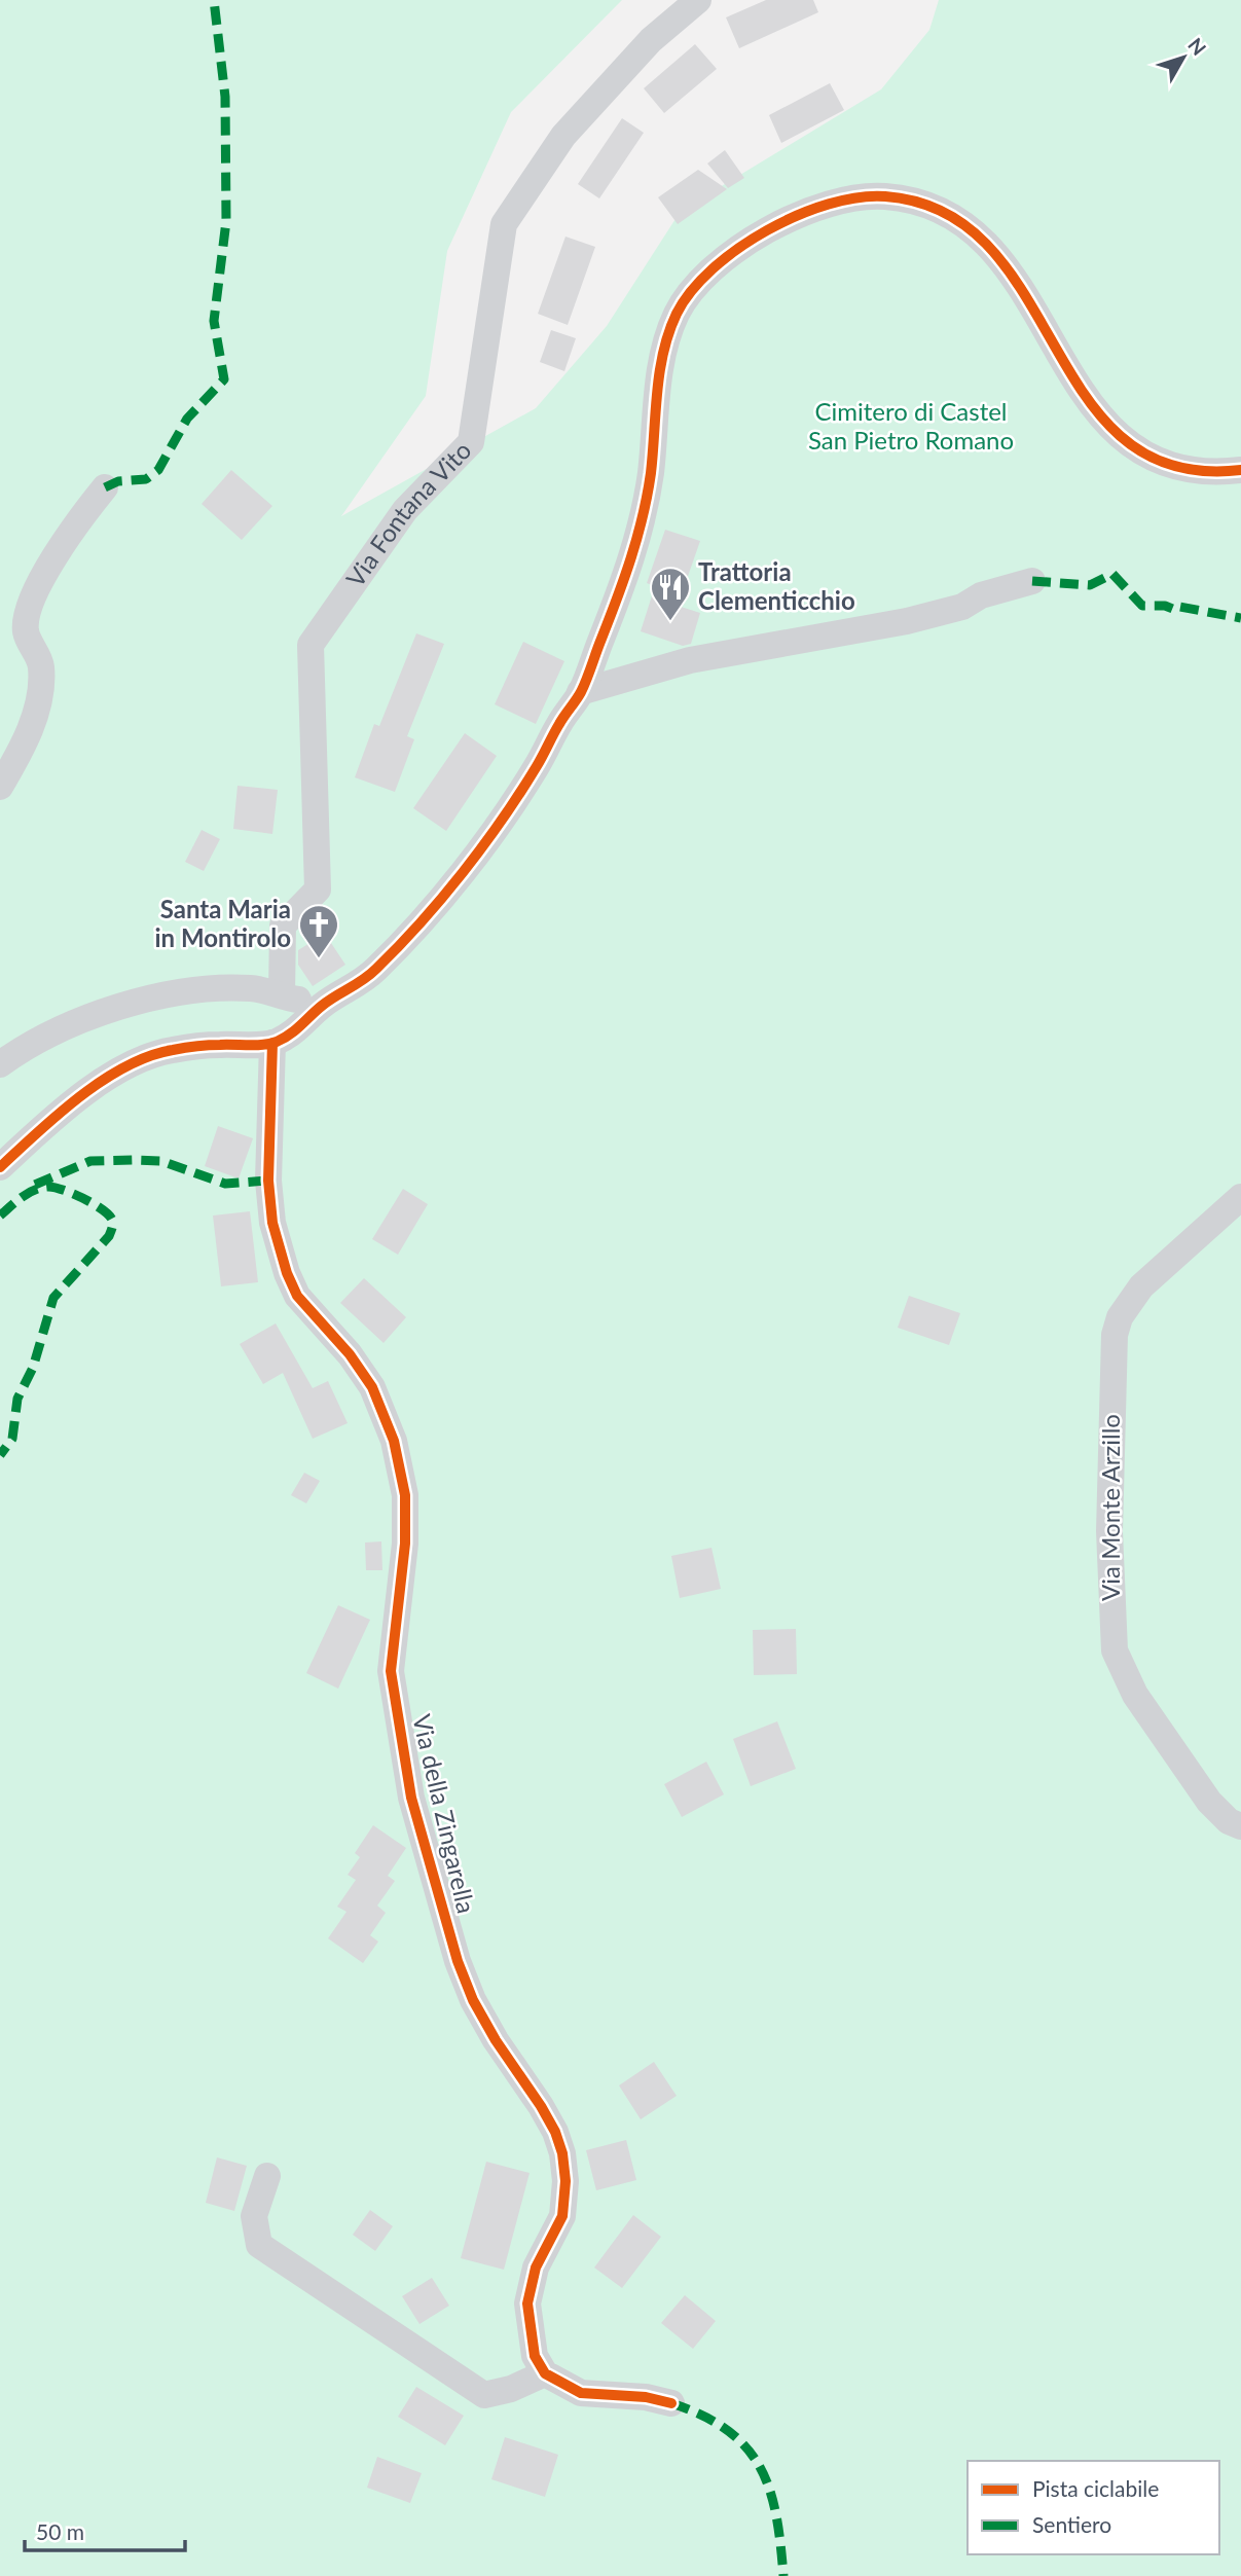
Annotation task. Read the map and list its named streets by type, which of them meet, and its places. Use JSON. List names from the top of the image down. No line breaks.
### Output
{"streets":{"street":["Via Fontana Vito","Via Monte Arzillo","Via della Zingarella"]},"parks":["Cimitero di Castel San Pietro Romano"],"places":{"restaurant":["Trattoria Clementicchio"],"church":["Santa Maria in Montirolo"]},"legend":["Pista ciclabile","Sentiero"],"scale_bar":"50 m","north":"top right"}
